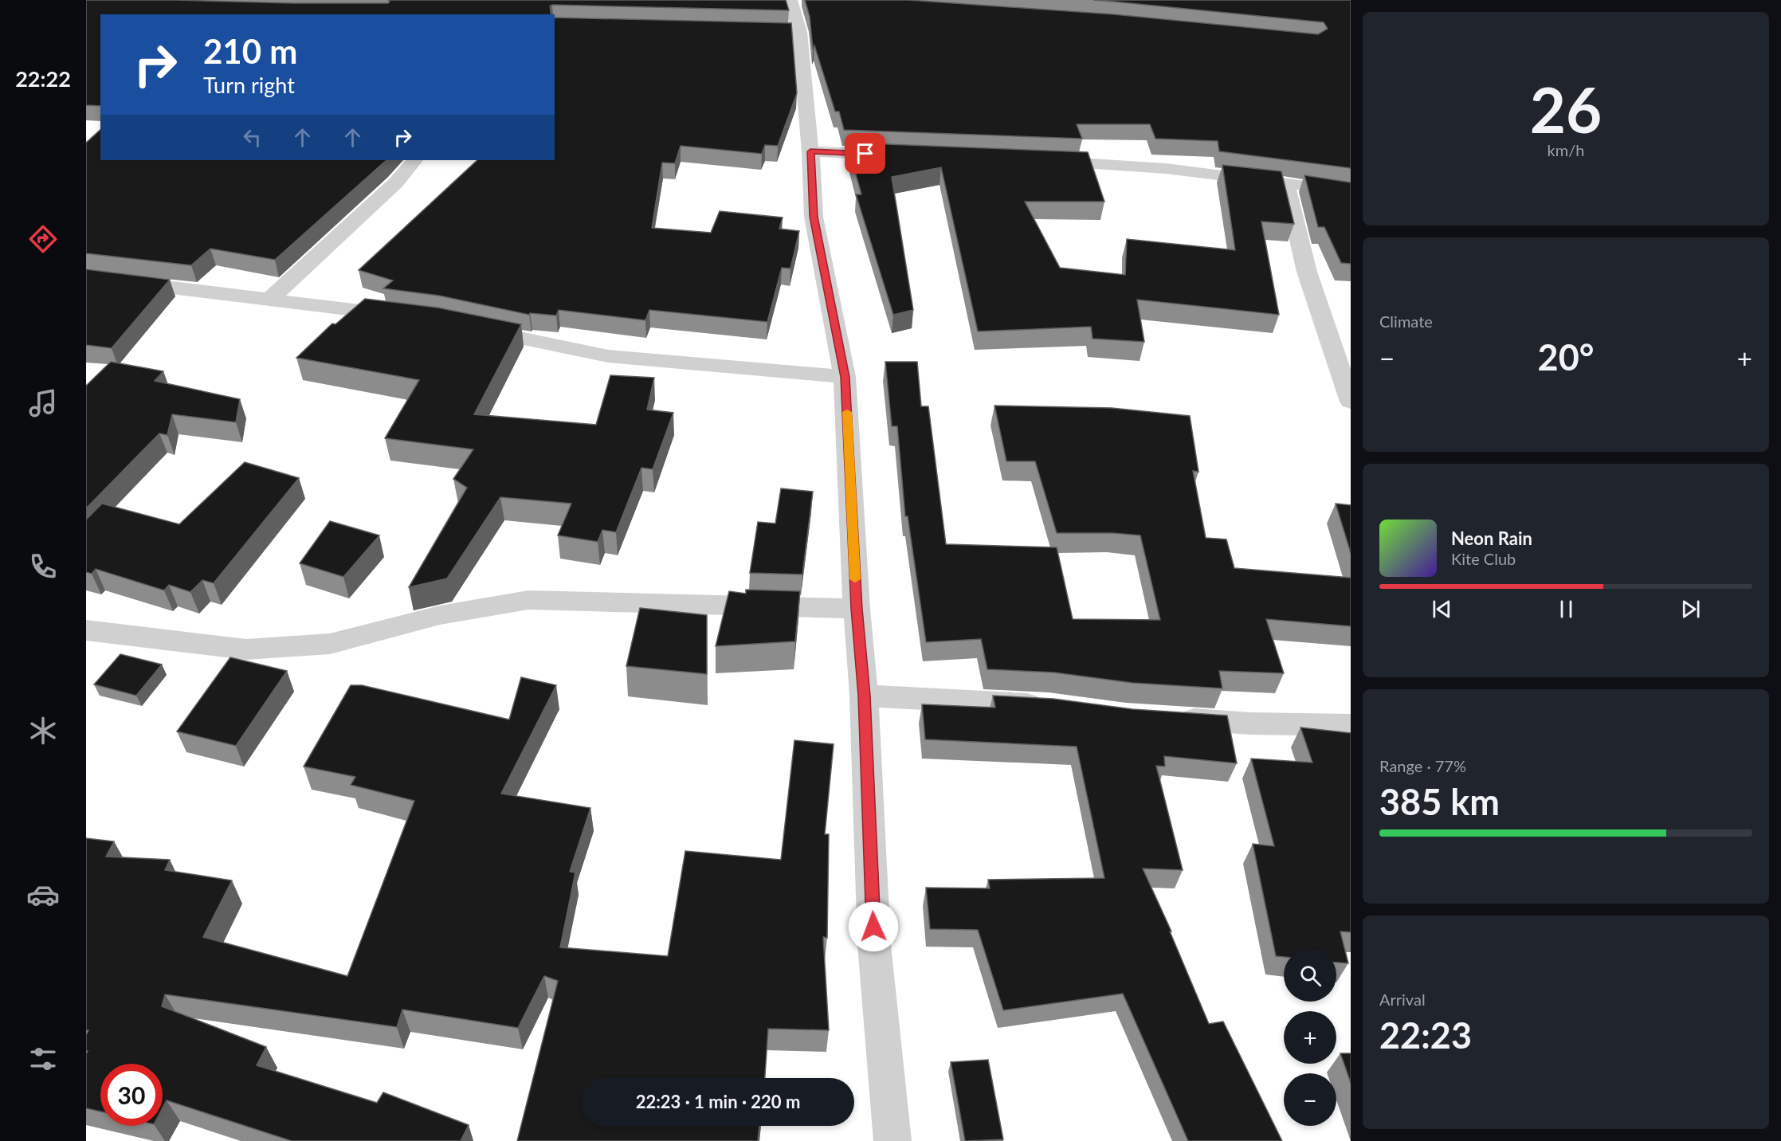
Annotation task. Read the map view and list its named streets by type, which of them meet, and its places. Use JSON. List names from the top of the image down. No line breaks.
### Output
{"page":{"tabs":"22:22","tile":[["26","km/h"],"Climate",["Range · 77%","385 km"],["Arrival","22:23"]],"turn":["210 m","Turn right"],"heat":["−","20°","+"],"song":["Neon Rain","Kite Club"],"map_buttons":["+","−"],"limit":"30","trip":"22:23 · 1 min · 220 m"}}
